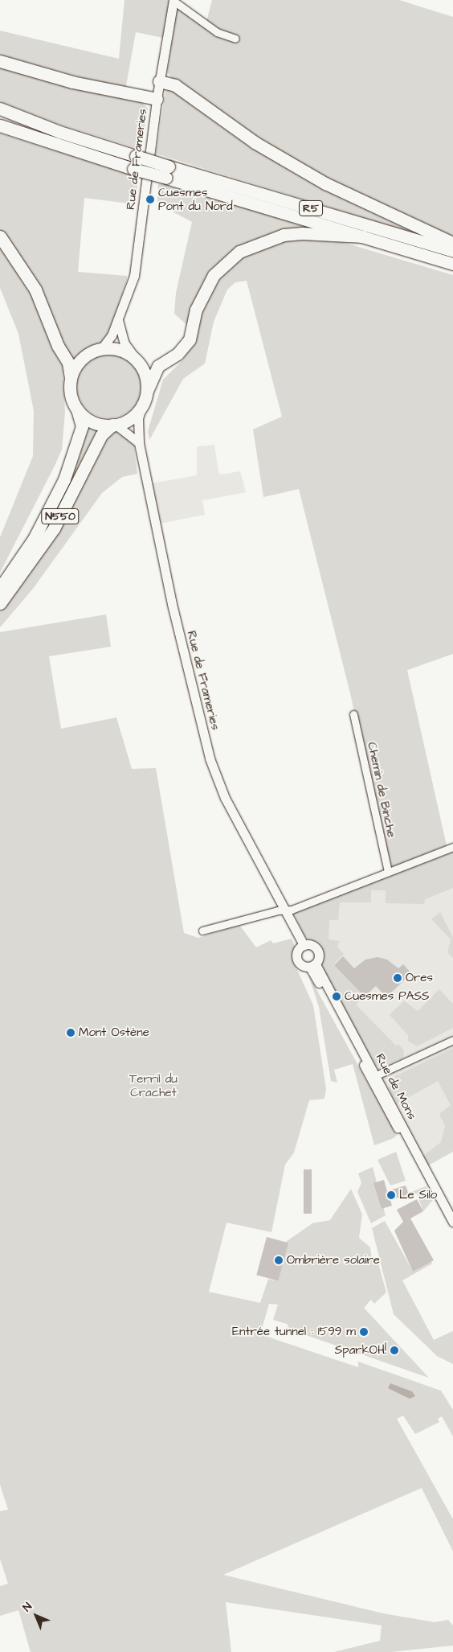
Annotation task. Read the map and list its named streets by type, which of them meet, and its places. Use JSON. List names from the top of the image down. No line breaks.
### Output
{"streets":{"highway":["R5","N550"],"main road":["Rue de Frameries","Rue de Mons"],"street":["Chemin de Binche"]},"crossings":[["Rue de Frameries","N550"]],"parks":["Terril du Crachet"],"places":["Cuesmes Pont du Nord","Ores","Cuesmes PASS","Mont Ostène","Le Silo","Ombrière solaire","Entrée tunnel : 1599 m","SparkOH!"],"north":"top left"}
